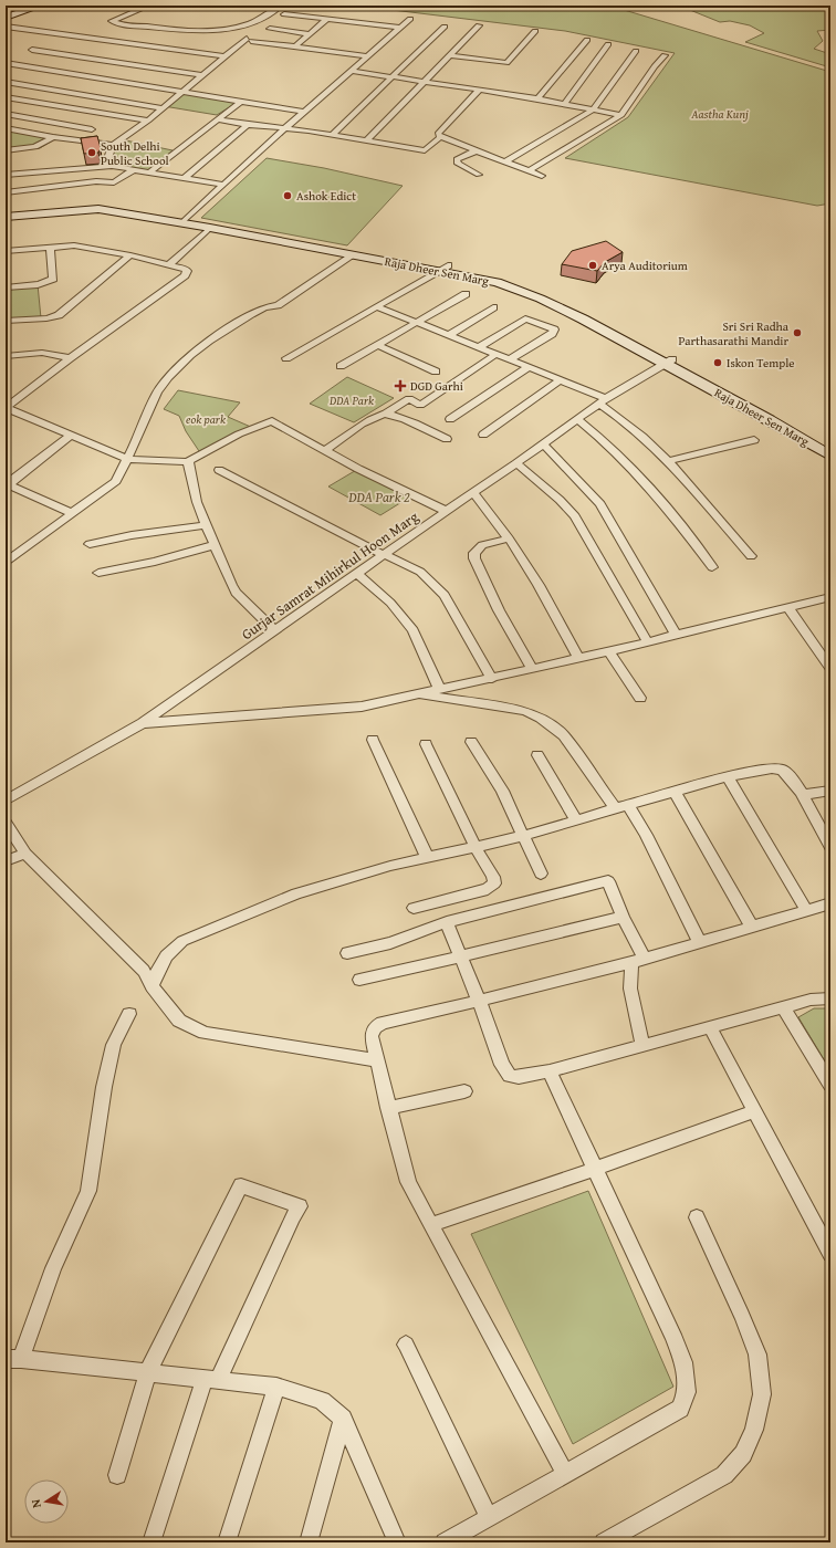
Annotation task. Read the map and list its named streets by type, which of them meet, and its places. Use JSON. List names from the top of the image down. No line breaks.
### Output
{"streets":{"street":["Raja Dheer Sen Marg","Gurjar Samrat Mihirkul Hoon Marg"]},"crossings":[["Raja Dheer Sen Marg","Gurjar Samrat Mihirkul Hoon Marg"]],"parks":["Aastha Kunj","DDA Park","eok park","DDA Park 2"],"places":{"other":["South Delhi Public School","Ashok Edict","Arya Auditorium","Sri Sri Radha Parthasarathi Mandir","Iskon Temple"],"health":["DGD Garhi"]},"north":"left"}
